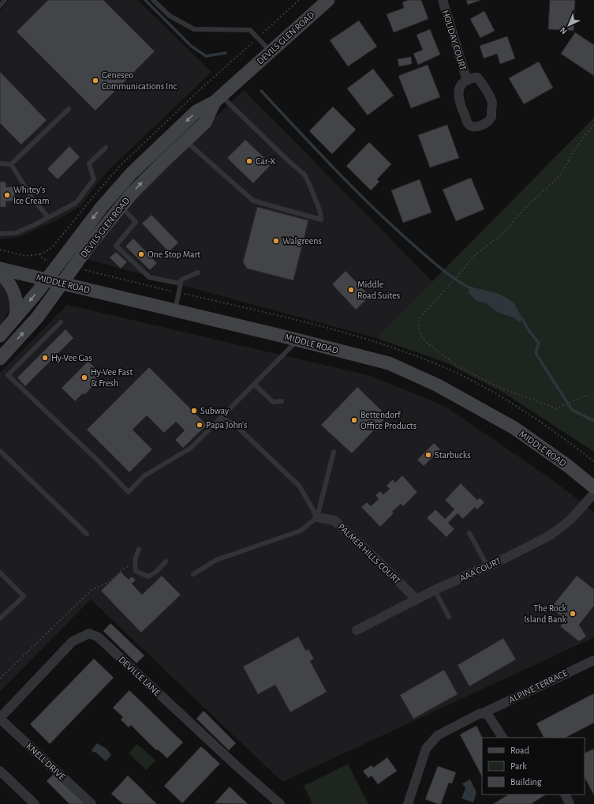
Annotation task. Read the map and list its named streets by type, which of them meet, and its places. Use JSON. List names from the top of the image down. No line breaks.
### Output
{"streets":{"main road":["DEVILS GLEN ROAD","MIDDLE ROAD"],"street":["HOLIDAY COURT","PALMER HILLS COURT","AAA COURT","DEVILLE LANE","ALPINE TERRACE","KNELL DRIVE"]},"crossings":[["DEVILS GLEN ROAD","MIDDLE ROAD"],["PALMER HILLS COURT","AAA COURT"],["DEVILLE LANE","KNELL DRIVE"]],"places":["Geneseo Communications Inc","Car-X","Whitey's Ice Cream","Walgreens","One Stop Mart","Middle Road Suites","Hy-Vee Gas","Hy-Vee Fast & Fresh","Subway","Bettendorf Office Products","Papa John's","Starbucks","The Rock Island Bank"],"legend":["Road","Park","Building"],"north":"bottom left"}
